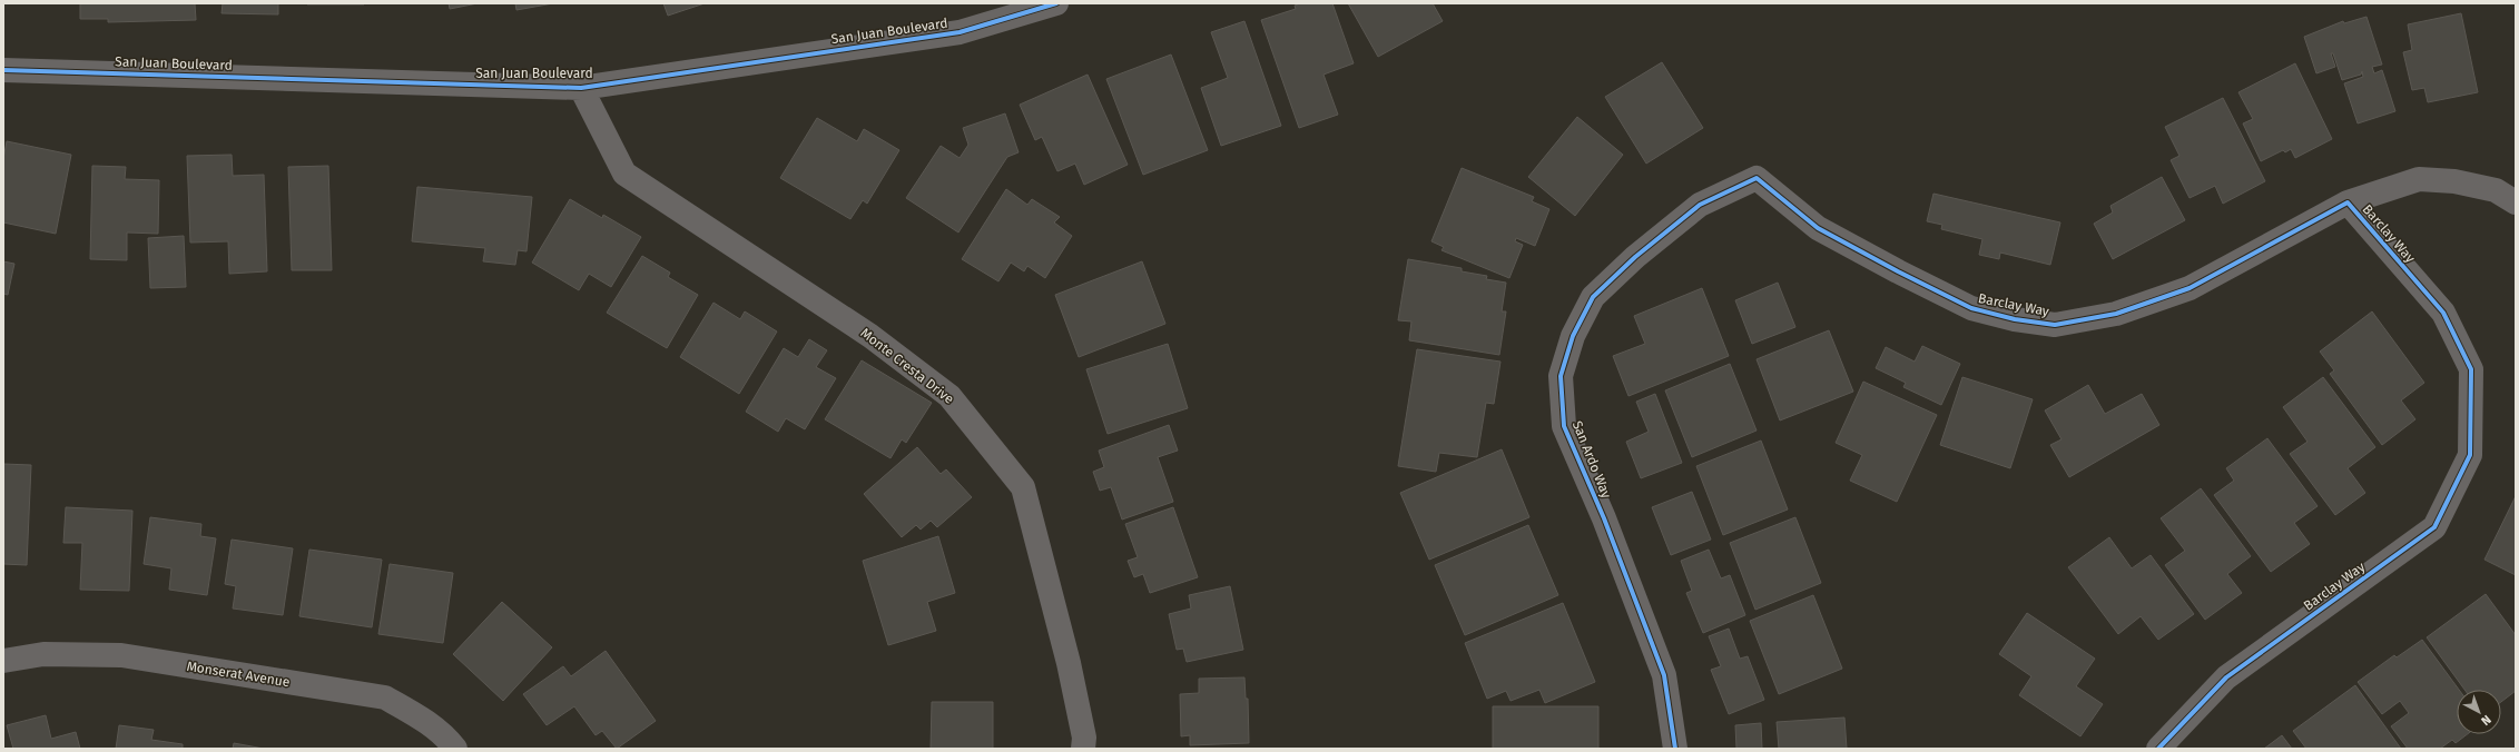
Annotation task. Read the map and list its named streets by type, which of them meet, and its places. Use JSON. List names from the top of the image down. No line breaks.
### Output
{"streets":{"street":["San Juan Boulevard","Barclay Way","Monte Cresta Drive","San Ardo Way","Monserat Avenue"]},"crossings":[["San Juan Boulevard","Monte Cresta Drive"],["Barclay Way","San Ardo Way"]],"north":"bottom right"}
